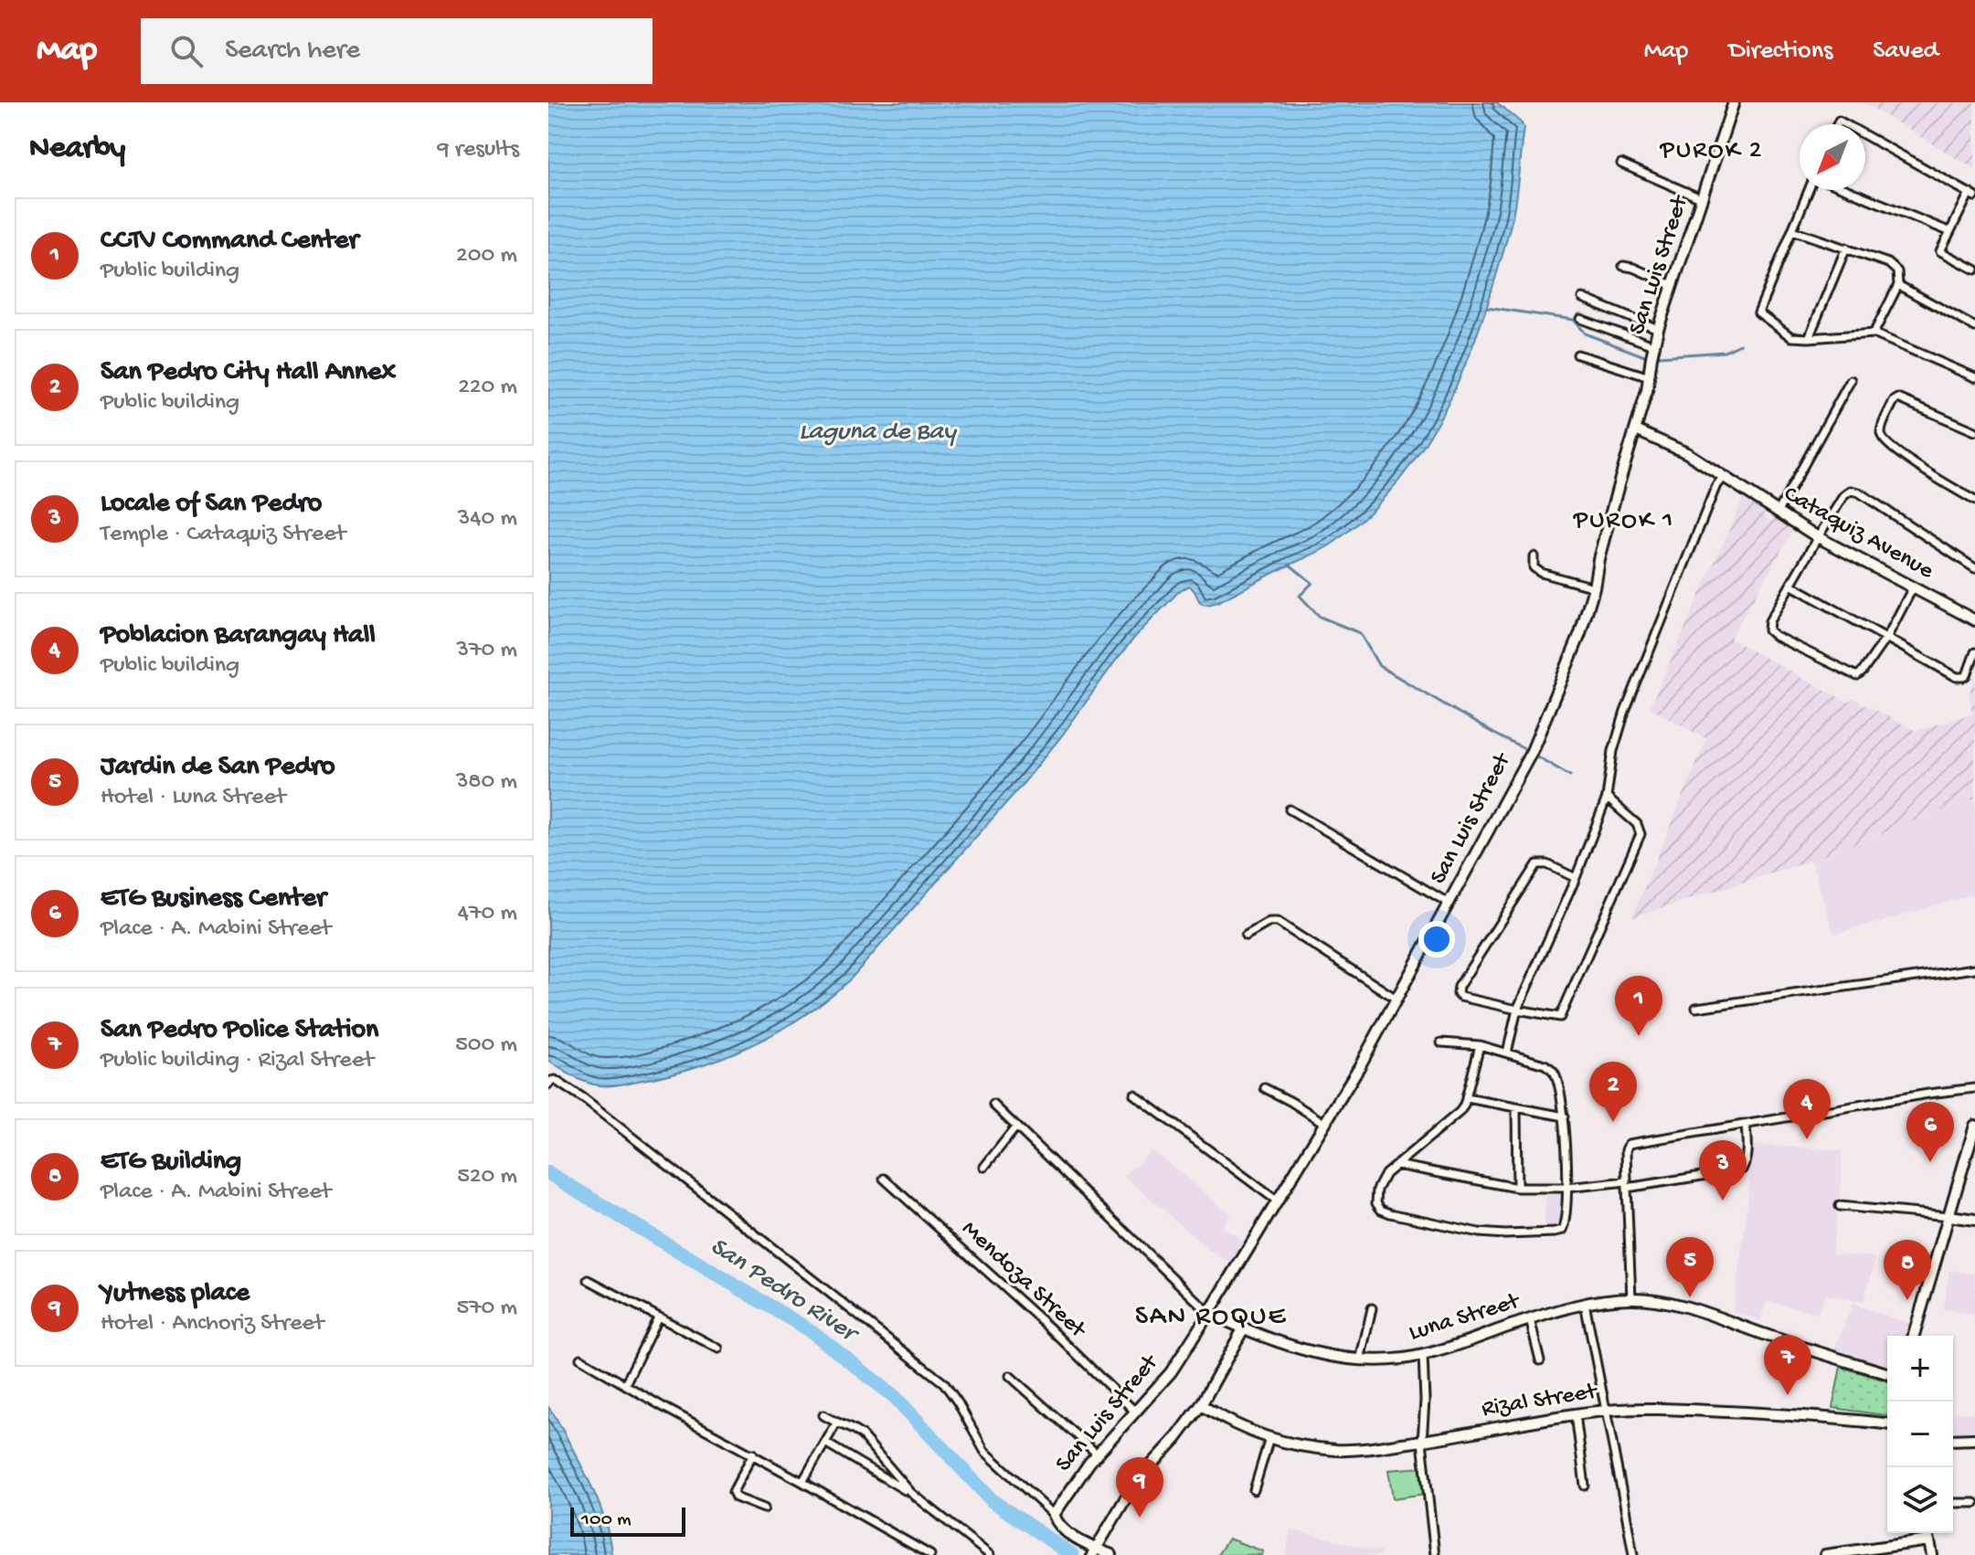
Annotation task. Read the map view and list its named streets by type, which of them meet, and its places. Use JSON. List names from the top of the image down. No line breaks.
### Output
{"streets":{"street":["San Luis Street","Cataquiz Avenue","Mendoza Street","Luna Street","Rizal Street"]},"crossings":[["San Luis Street","Cataquiz Avenue"],["San Luis Street","Mendoza Street"],["San Luis Street","Luna Street"]],"districts":["PUROK 2","PUROK 1","SAN ROQUE"],"water":["Laguna de Bay","San Pedro River"],"scale_bar":"100 m","north":"bottom left","page":{"header":"Map","search":"Search here","nav":["Map","Directions","Saved"],"heading":["Nearby","9 results"],"list":[{"mark":"1","name":"CCTV Command Center","note":"Public building","value":"200 m"},{"mark":"2","name":"San Pedro City Hall Annex","note":"Public building","value":"220 m"},{"mark":"3","name":"Locale of San Pedro","note":"Temple · Cataquiz Street","value":"340 m"},{"mark":"4","name":"Poblacion Barangay Hall","note":"Public building","value":"370 m"},{"mark":"5","name":"Jardin de San Pedro","note":"Hotel · Luna Street","value":"380 m"},{"mark":"6","name":"ETG Business Center","note":"Place · A. Mabini Street","value":"470 m"},{"mark":"7","name":"San Pedro Police Station","note":"Public building · Rizal Street","value":"500 m"},{"mark":"8","name":"ETG Building","note":"Place · A. Mabini Street","value":"520 m"},{"mark":"9","name":"Yutness place","note":"Hotel · Anchoriz Street","value":"570 m"}],"pins":["1","2","4","6","3","5","8","7","9"],"map_buttons":["+","−"],"scale":"100 m"}}
